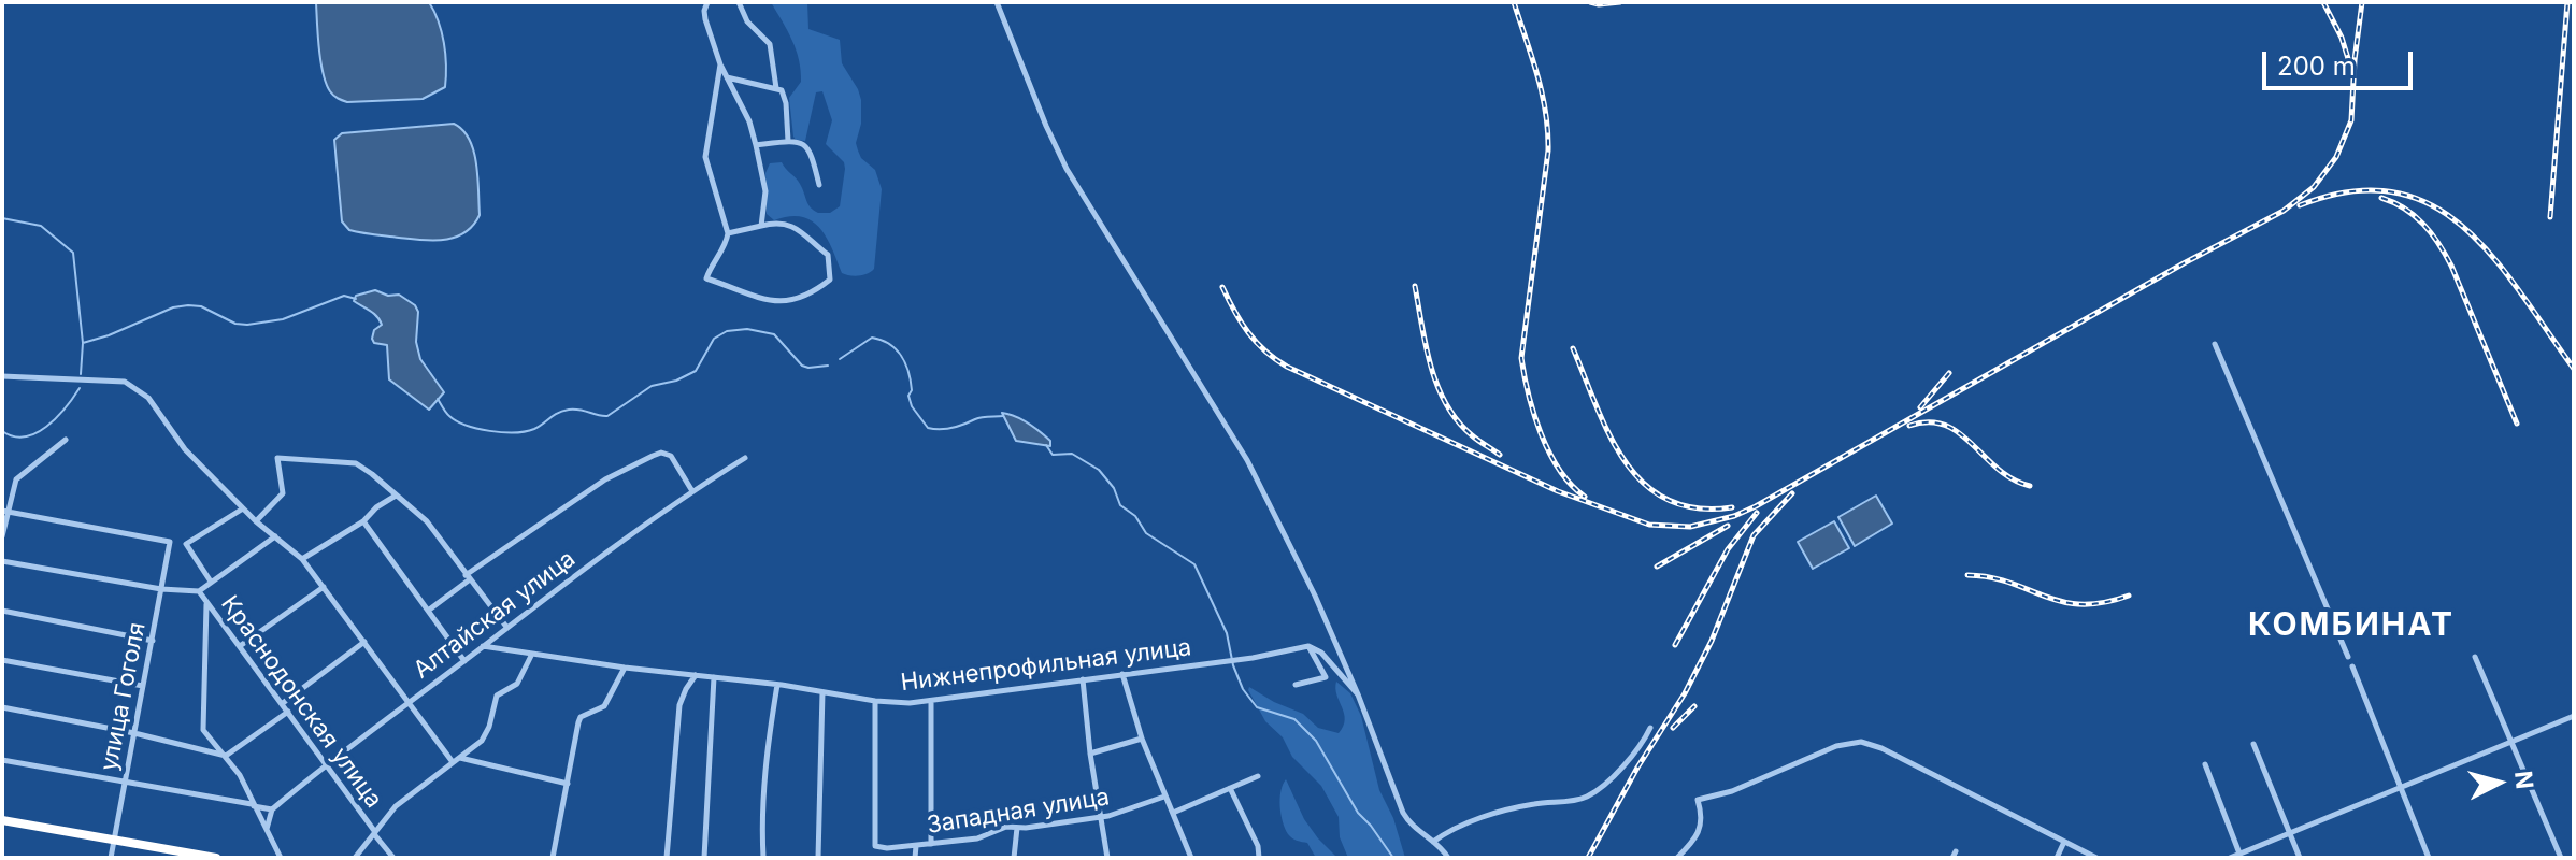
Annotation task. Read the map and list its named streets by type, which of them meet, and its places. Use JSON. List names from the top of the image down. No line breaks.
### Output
{"streets":{"street":["Алтайская улица","Нижнепрофильная улица","улица Гоголя","Краснодонская улица","Западная улица"]},"crossings":[["Алтайская улица","Нижнепрофильная улица"],["Алтайская улица","Краснодонская улица"],["Нижнепрофильная улица","Западная улица"]],"districts":["КОМБИНАТ"],"scale_bar":"200 m","north":"right"}
